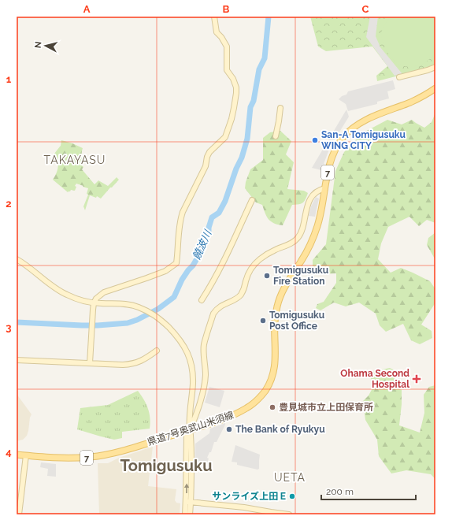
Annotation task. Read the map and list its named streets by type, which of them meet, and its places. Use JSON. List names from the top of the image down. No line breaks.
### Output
{"streets":{"main road":["7","県道7号奥武山米須線"]},"districts":["TAKAYASU","Tomigusuku","UETA"],"water":["饒波川"],"places":{"other":["San-A Tomigusuku WING CITY","Tomigusuku Fire Station","Tomigusuku Post Office","豊見城市立上田保育所","The Bank of Ryukyu","サンライズ上田 E"],"health":["Ohama Second Hospital"]},"scale_bar":"200 m","north":"left","grid":{"columns":["A","B","C"],"rows":["1","2","3","4"]}}
